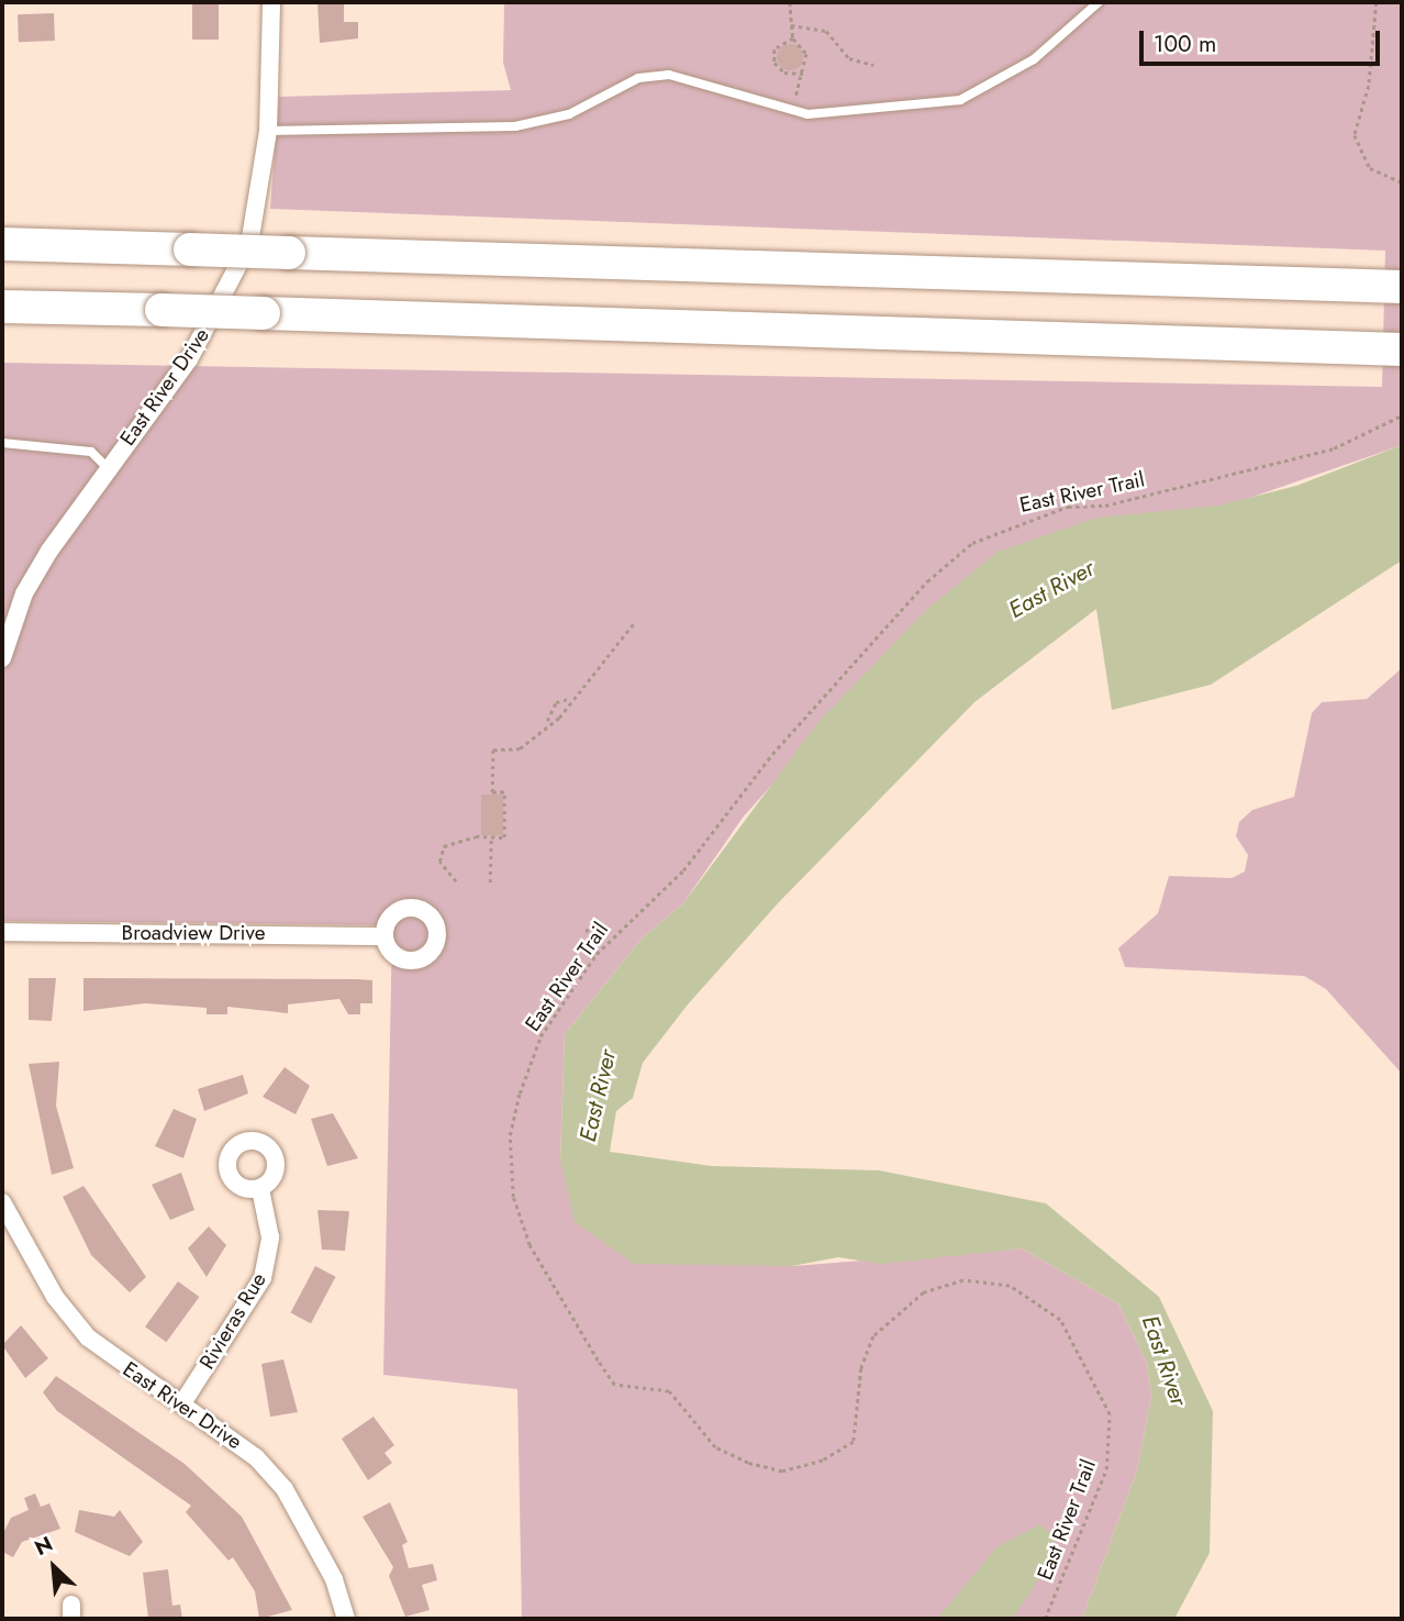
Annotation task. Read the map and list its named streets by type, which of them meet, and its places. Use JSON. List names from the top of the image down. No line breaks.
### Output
{"streets":{"street":["East River Drive","Broadview Drive","Rivieras Rue"],"path":["East River Trail"]},"crossings":[["East River Drive","Rivieras Rue"]],"water":["East River"],"scale_bar":"100 m","north":"top left"}
